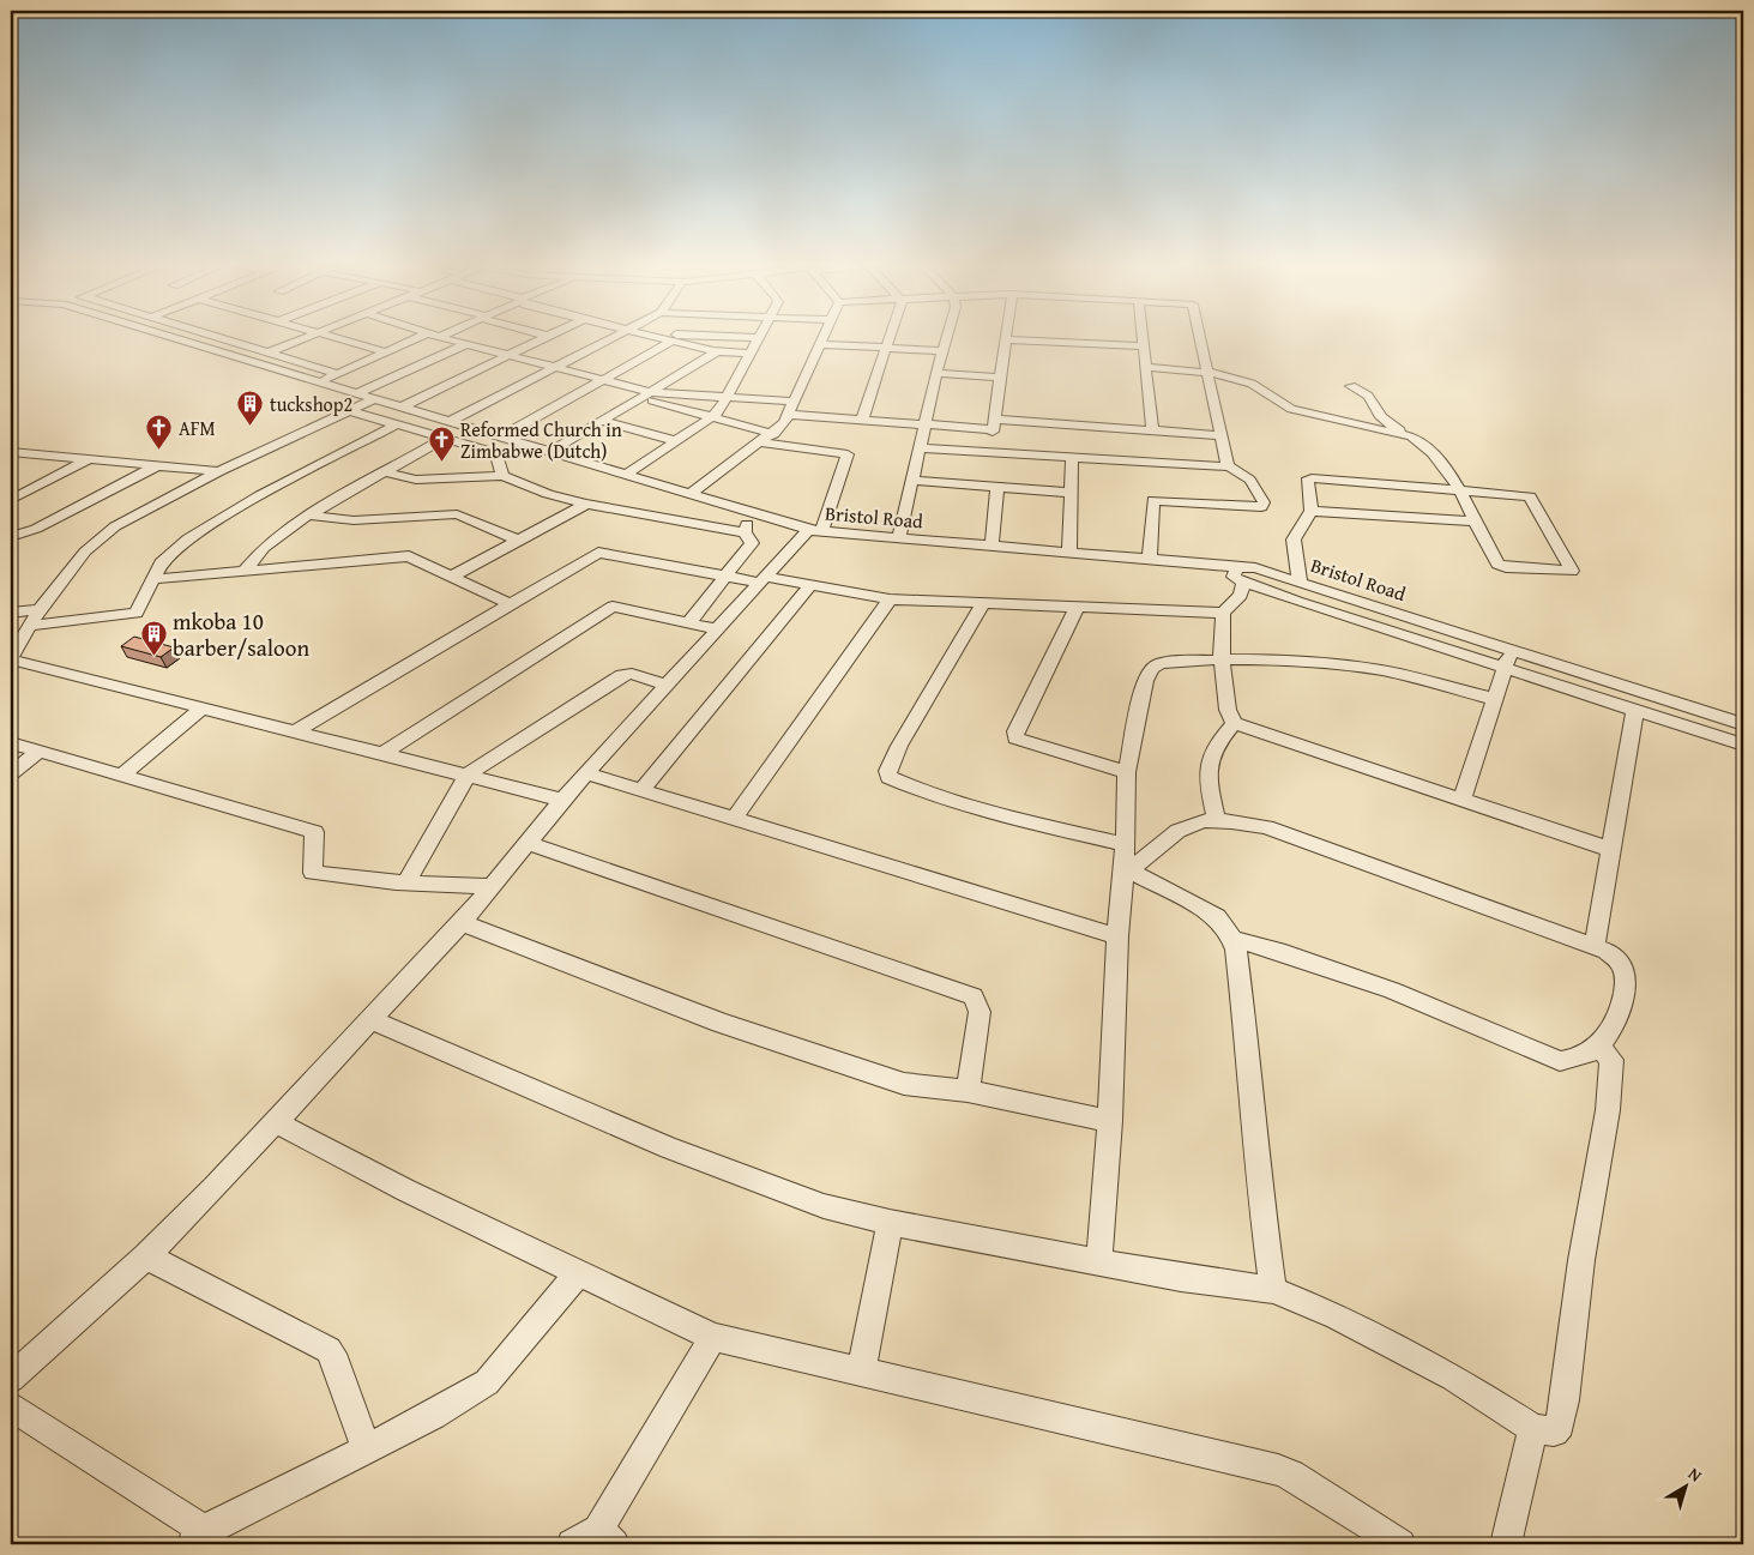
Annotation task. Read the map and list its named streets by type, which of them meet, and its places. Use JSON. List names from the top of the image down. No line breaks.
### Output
{"streets":{"street":["Bristol Road"]},"places":{"building":["tuckshop2","mkoba 10 barber/saloon"],"church":["AFM","Reformed Church in Zimbabwe (Dutch)"]},"north":"top right"}
